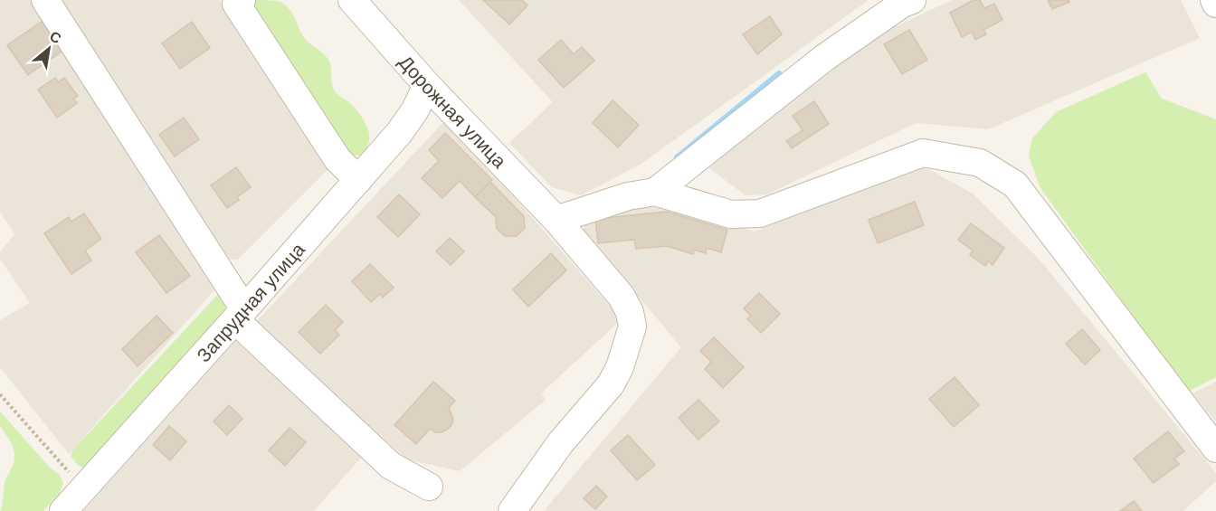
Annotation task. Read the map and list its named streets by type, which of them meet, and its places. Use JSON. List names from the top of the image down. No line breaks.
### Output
{"streets":{"street":["Дорожная улица","Запрудная улица"]},"crossings":[["Дорожная улица","Запрудная улица"]],"north":"top right"}
